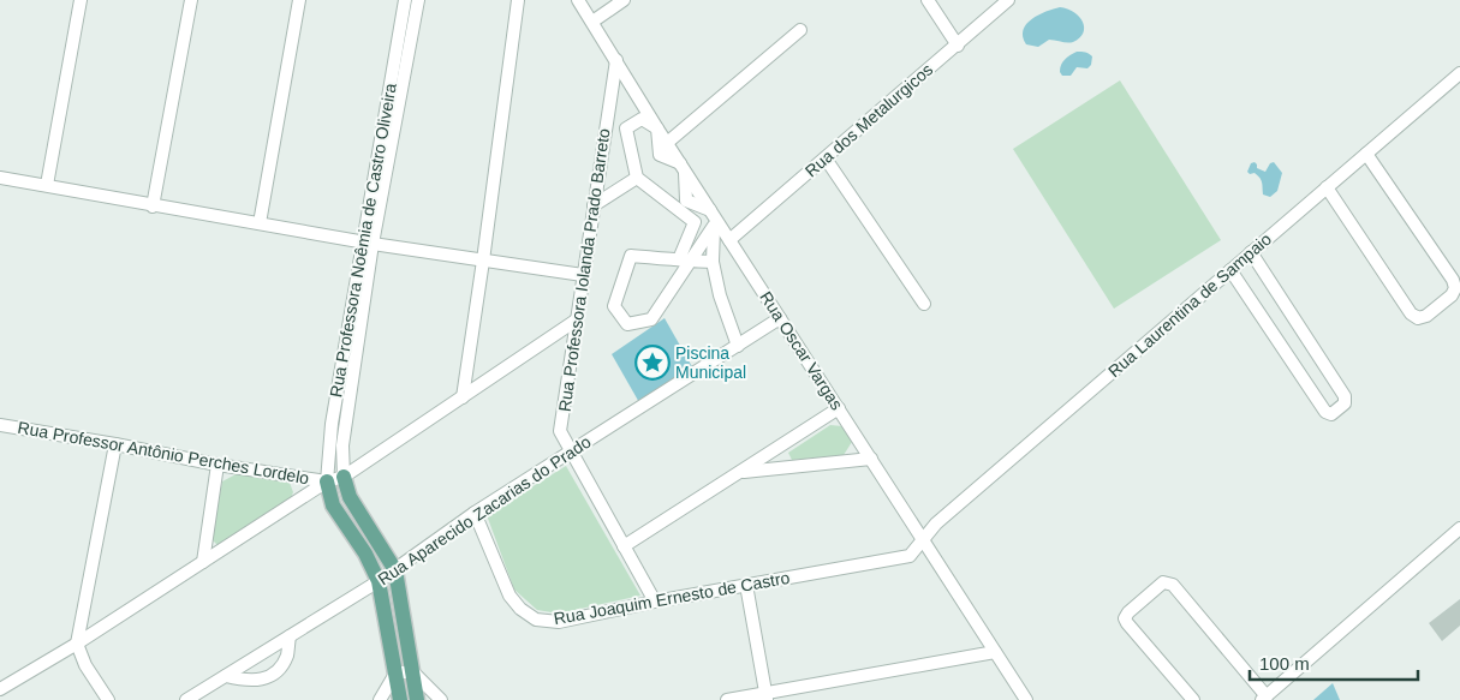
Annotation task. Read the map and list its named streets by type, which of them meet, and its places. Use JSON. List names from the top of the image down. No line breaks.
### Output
{"streets":{"street":["Rua dos Metalurgicos","Rua Professora Noêmia de Castro Oliveira","Rua Professora Iolanda Prado Barreto","Rua Laurentina de Sampaio","Rua Oscar Vargas","Rua Professor Antônio Perches Lordelo","Rua Aparecido Zacarias do Prado","Rua Joaquim Ernesto de Castro"]},"crossings":[["Rua dos Metalurgicos","Rua Oscar Vargas"],["Rua Professora Noêmia de Castro Oliveira","Rua Professor Antônio Perches Lordelo"],["Rua Professora Iolanda Prado Barreto","Rua Oscar Vargas"],["Rua Professora Iolanda Prado Barreto","Rua Aparecido Zacarias do Prado"],["Rua Professora Iolanda Prado Barreto","Rua Joaquim Ernesto de Castro"],["Rua Laurentina de Sampaio","Rua Oscar Vargas"],["Rua Laurentina de Sampaio","Rua Joaquim Ernesto de Castro"],["Rua Oscar Vargas","Rua Aparecido Zacarias do Prado"],["Rua Oscar Vargas","Rua Joaquim Ernesto de Castro"],["Rua Aparecido Zacarias do Prado","Rua Joaquim Ernesto de Castro"]],"places":{"place":["Piscina Municipal"]},"scale_bar":"100 m"}
